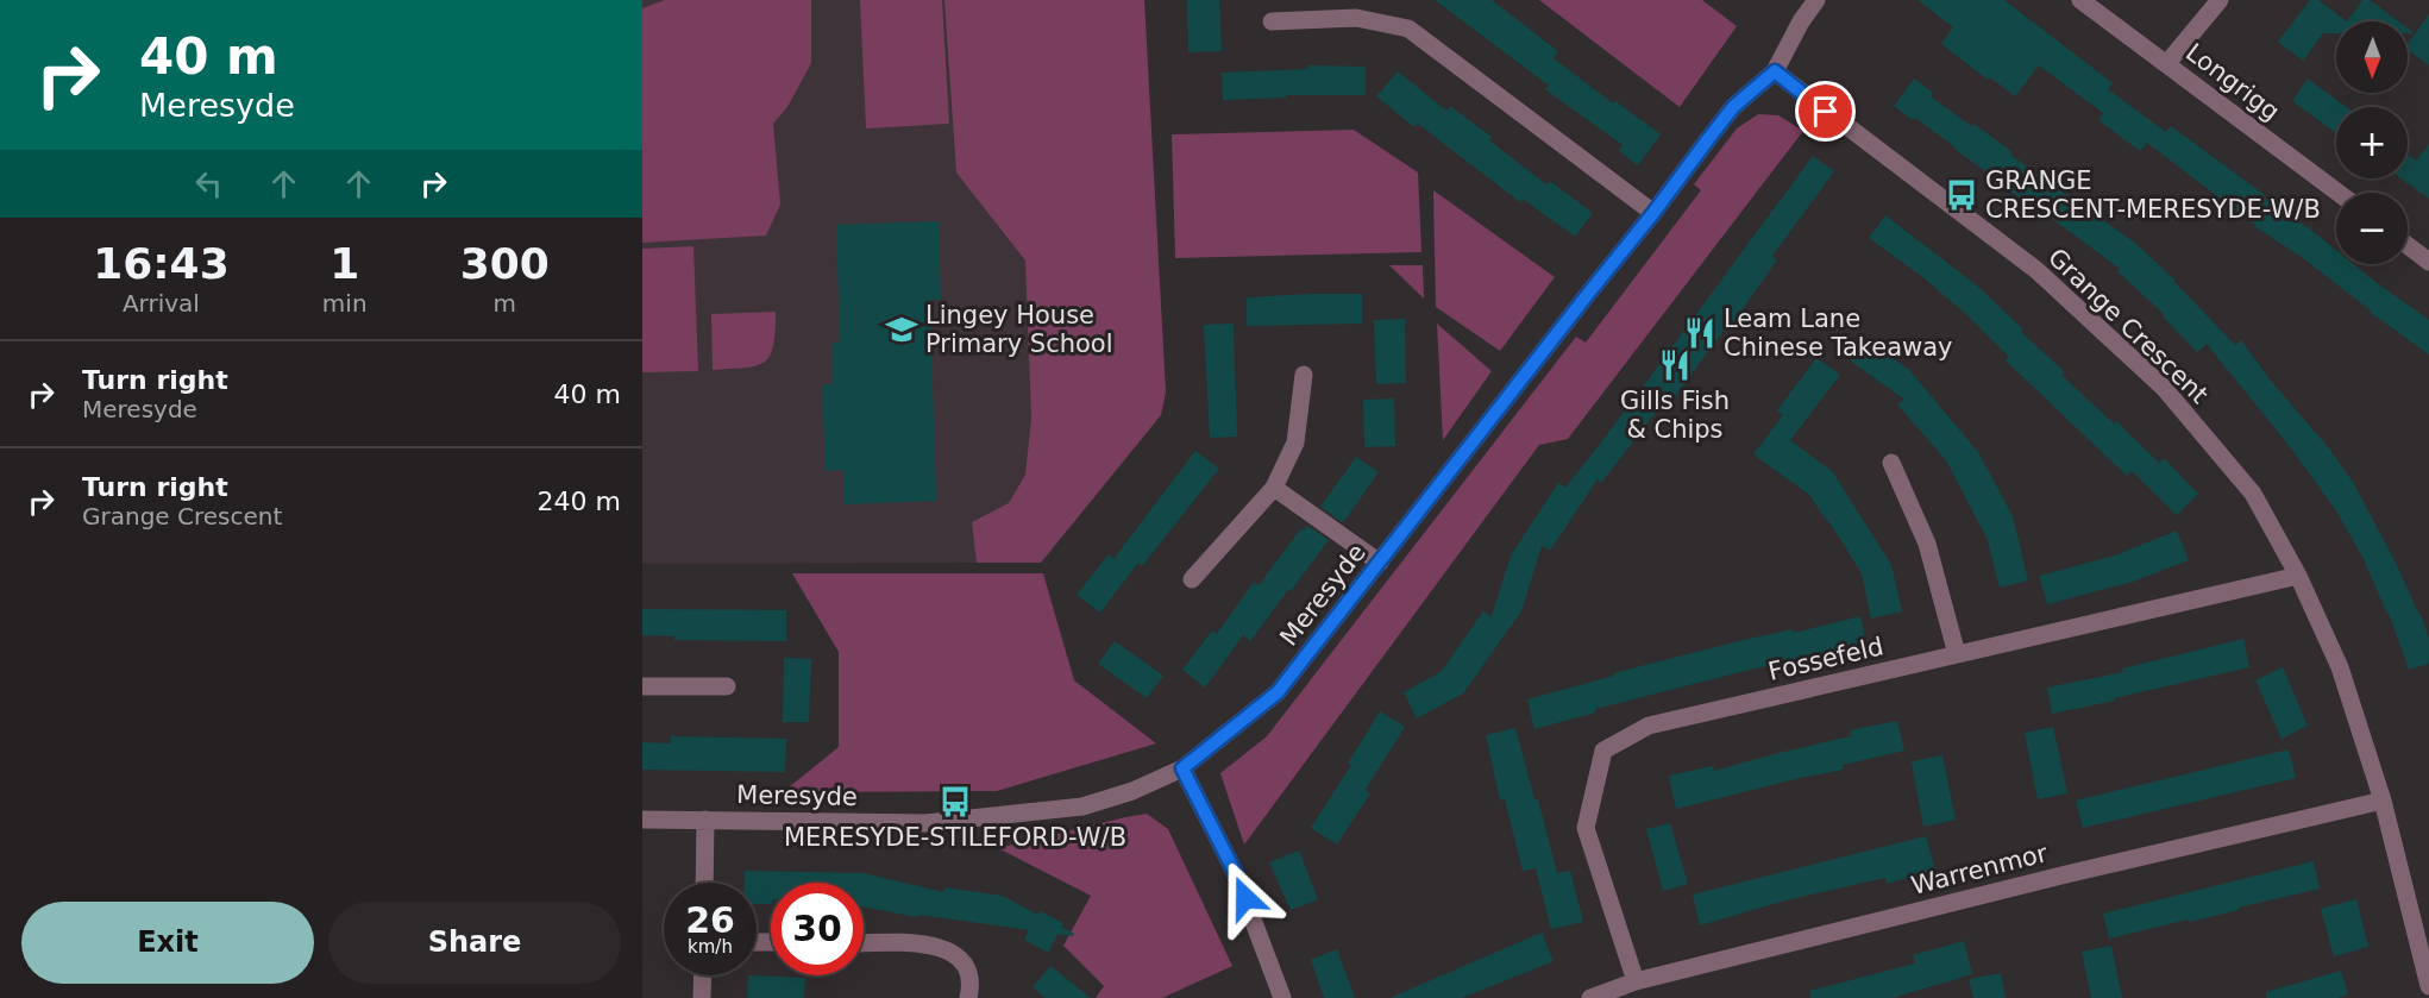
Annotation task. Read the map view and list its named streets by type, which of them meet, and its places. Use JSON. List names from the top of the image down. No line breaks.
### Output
{"streets":{"street":["Longrigg","Grange Crescent","Meresyde","Fossefeld","Warrenmor"]},"crossings":[["Grange Crescent","Meresyde"],["Grange Crescent","Fossefeld"],["Grange Crescent","Warrenmor"],["Fossefeld","Warrenmor"]],"places":{"bus stop":["GRANGE CRESCENT-MERESYDE-W/B","MERESYDE-STILEFORD-W/B"],"school or university":["Lingey House Primary School"],"restaurant":["Leam Lane Chinese Takeaway","Gills Fish & Chips"]},"north":"bottom","page":{"turn":["40 m","Meresyde"],"map_buttons":["+","−"],"eta":["16:43","Arrival","1","min","300","m"],"list":[{"name":"Turn right","note":"Meresyde","value":"40 m"},{"name":"Turn right","note":"Grange Crescent","value":"240 m"}],"speed":"26 km/h","limit":"30","buttons":["Exit","Share"]}}
